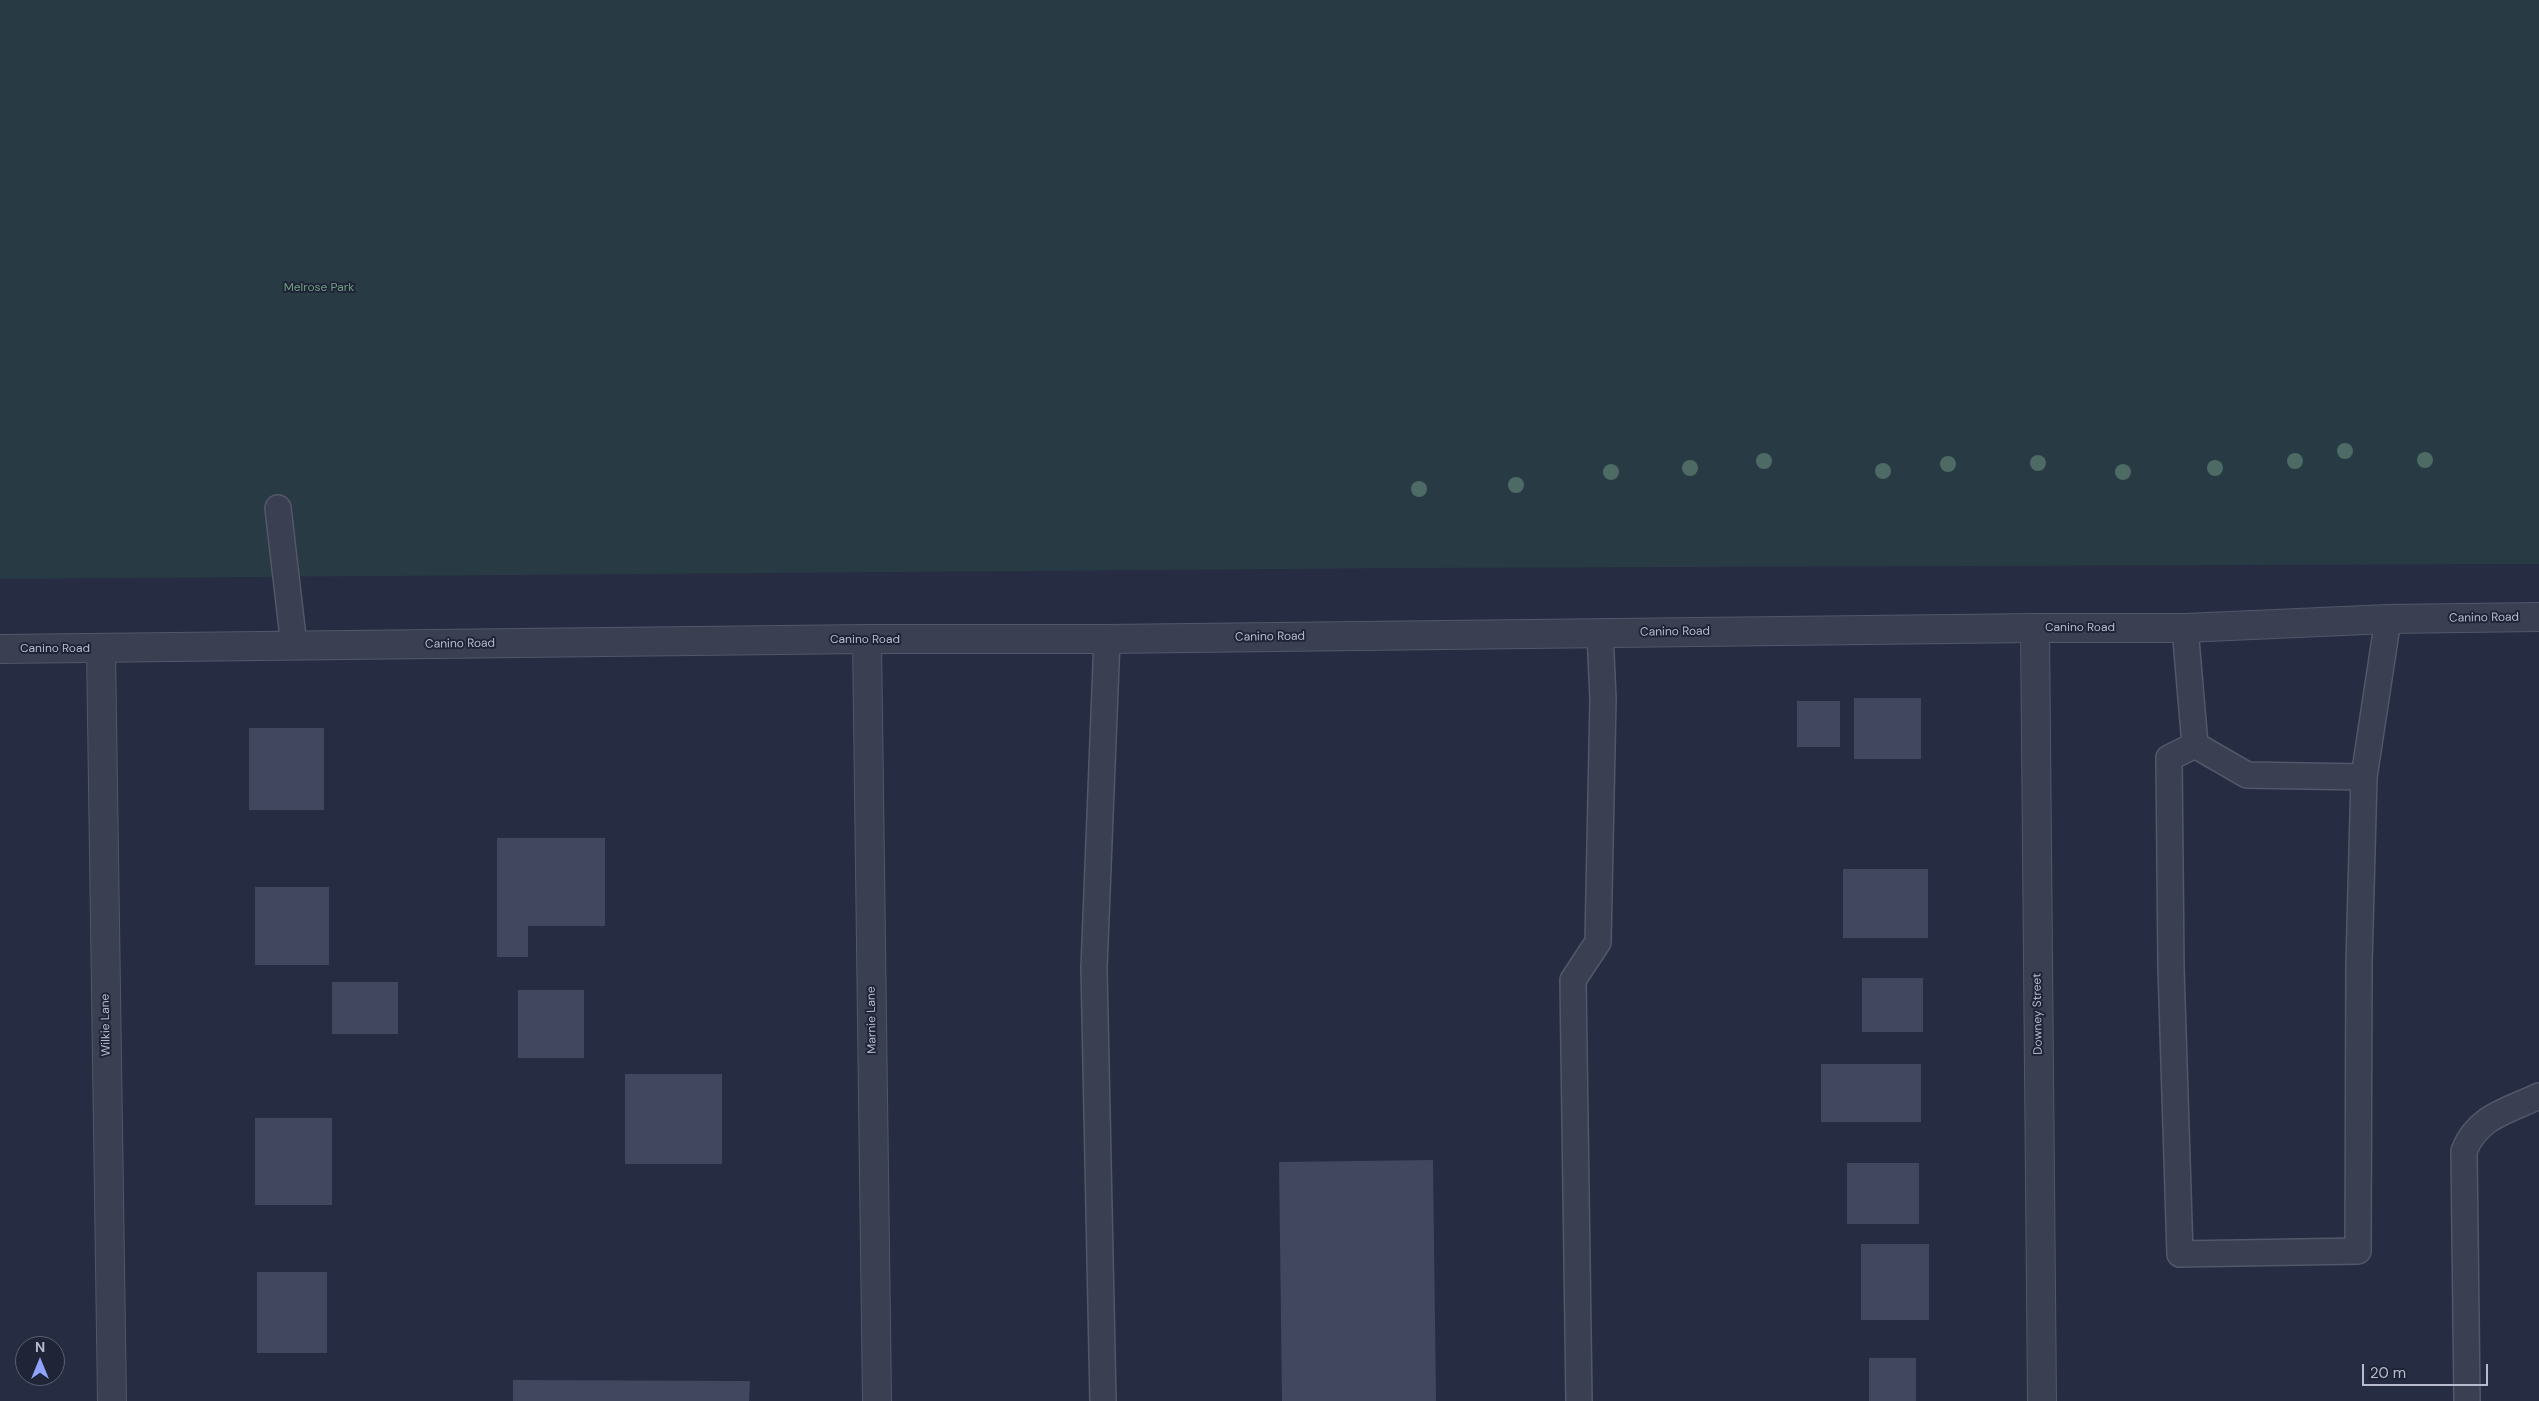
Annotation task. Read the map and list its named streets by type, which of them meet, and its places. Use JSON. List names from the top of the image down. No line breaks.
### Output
{"streets":{"street":["Canino Road","Downey Street","Marnie Lane","Wilkie Lane"]},"crossings":[["Canino Road","Downey Street"],["Canino Road","Marnie Lane"],["Canino Road","Wilkie Lane"]],"parks":["Melrose Park"],"scale_bar":"20 m","north":"top"}
